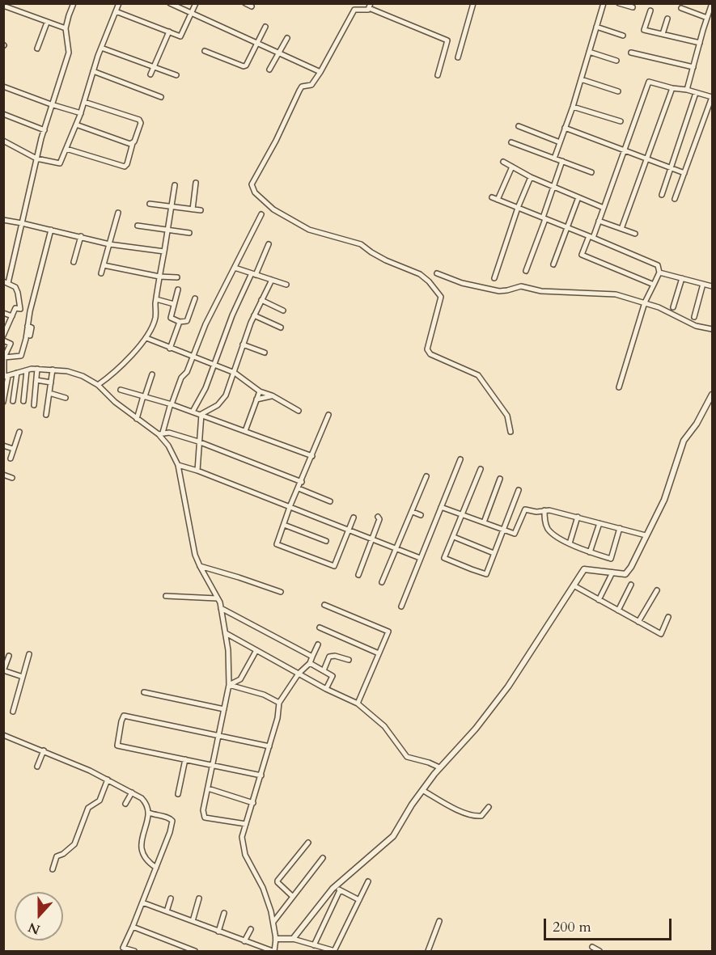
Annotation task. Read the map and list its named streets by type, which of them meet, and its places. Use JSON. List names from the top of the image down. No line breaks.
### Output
{"scale_bar":"200 m","north":"bottom"}
